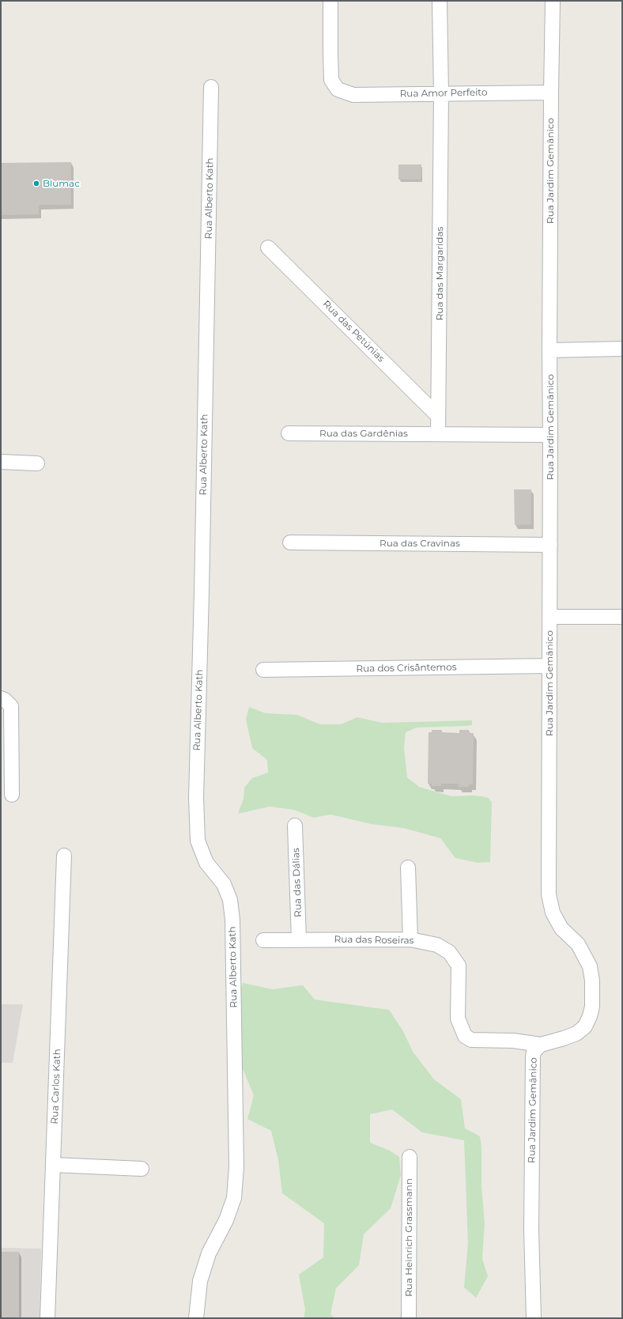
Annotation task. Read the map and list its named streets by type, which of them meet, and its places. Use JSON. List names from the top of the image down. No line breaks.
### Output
{"streets":{"street":["Rua Amor Perfeito","Rua Jardim Gemânico","Rua Alberto Kath","Rua das Margaridas","Rua das Petúnias","Rua das Gardênias","Rua das Cravinas","Rua dos Crisântemos","Rua das Dálias","Rua das Roseiras","Rua Carlos Kath","Rua Heinrich Grassmann"]},"crossings":[["Rua Amor Perfeito","Rua Jardim Gemânico"],["Rua Amor Perfeito","Rua das Margaridas"],["Rua Jardim Gemânico","Rua das Cravinas"],["Rua Jardim Gemânico","Rua dos Crisântemos"],["Rua Jardim Gemânico","Rua das Roseiras"],["Rua das Margaridas","Rua das Petúnias"],["Rua das Margaridas","Rua das Gardênias"],["Rua das Dálias","Rua das Roseiras"]],"places":["Blumac"]}
